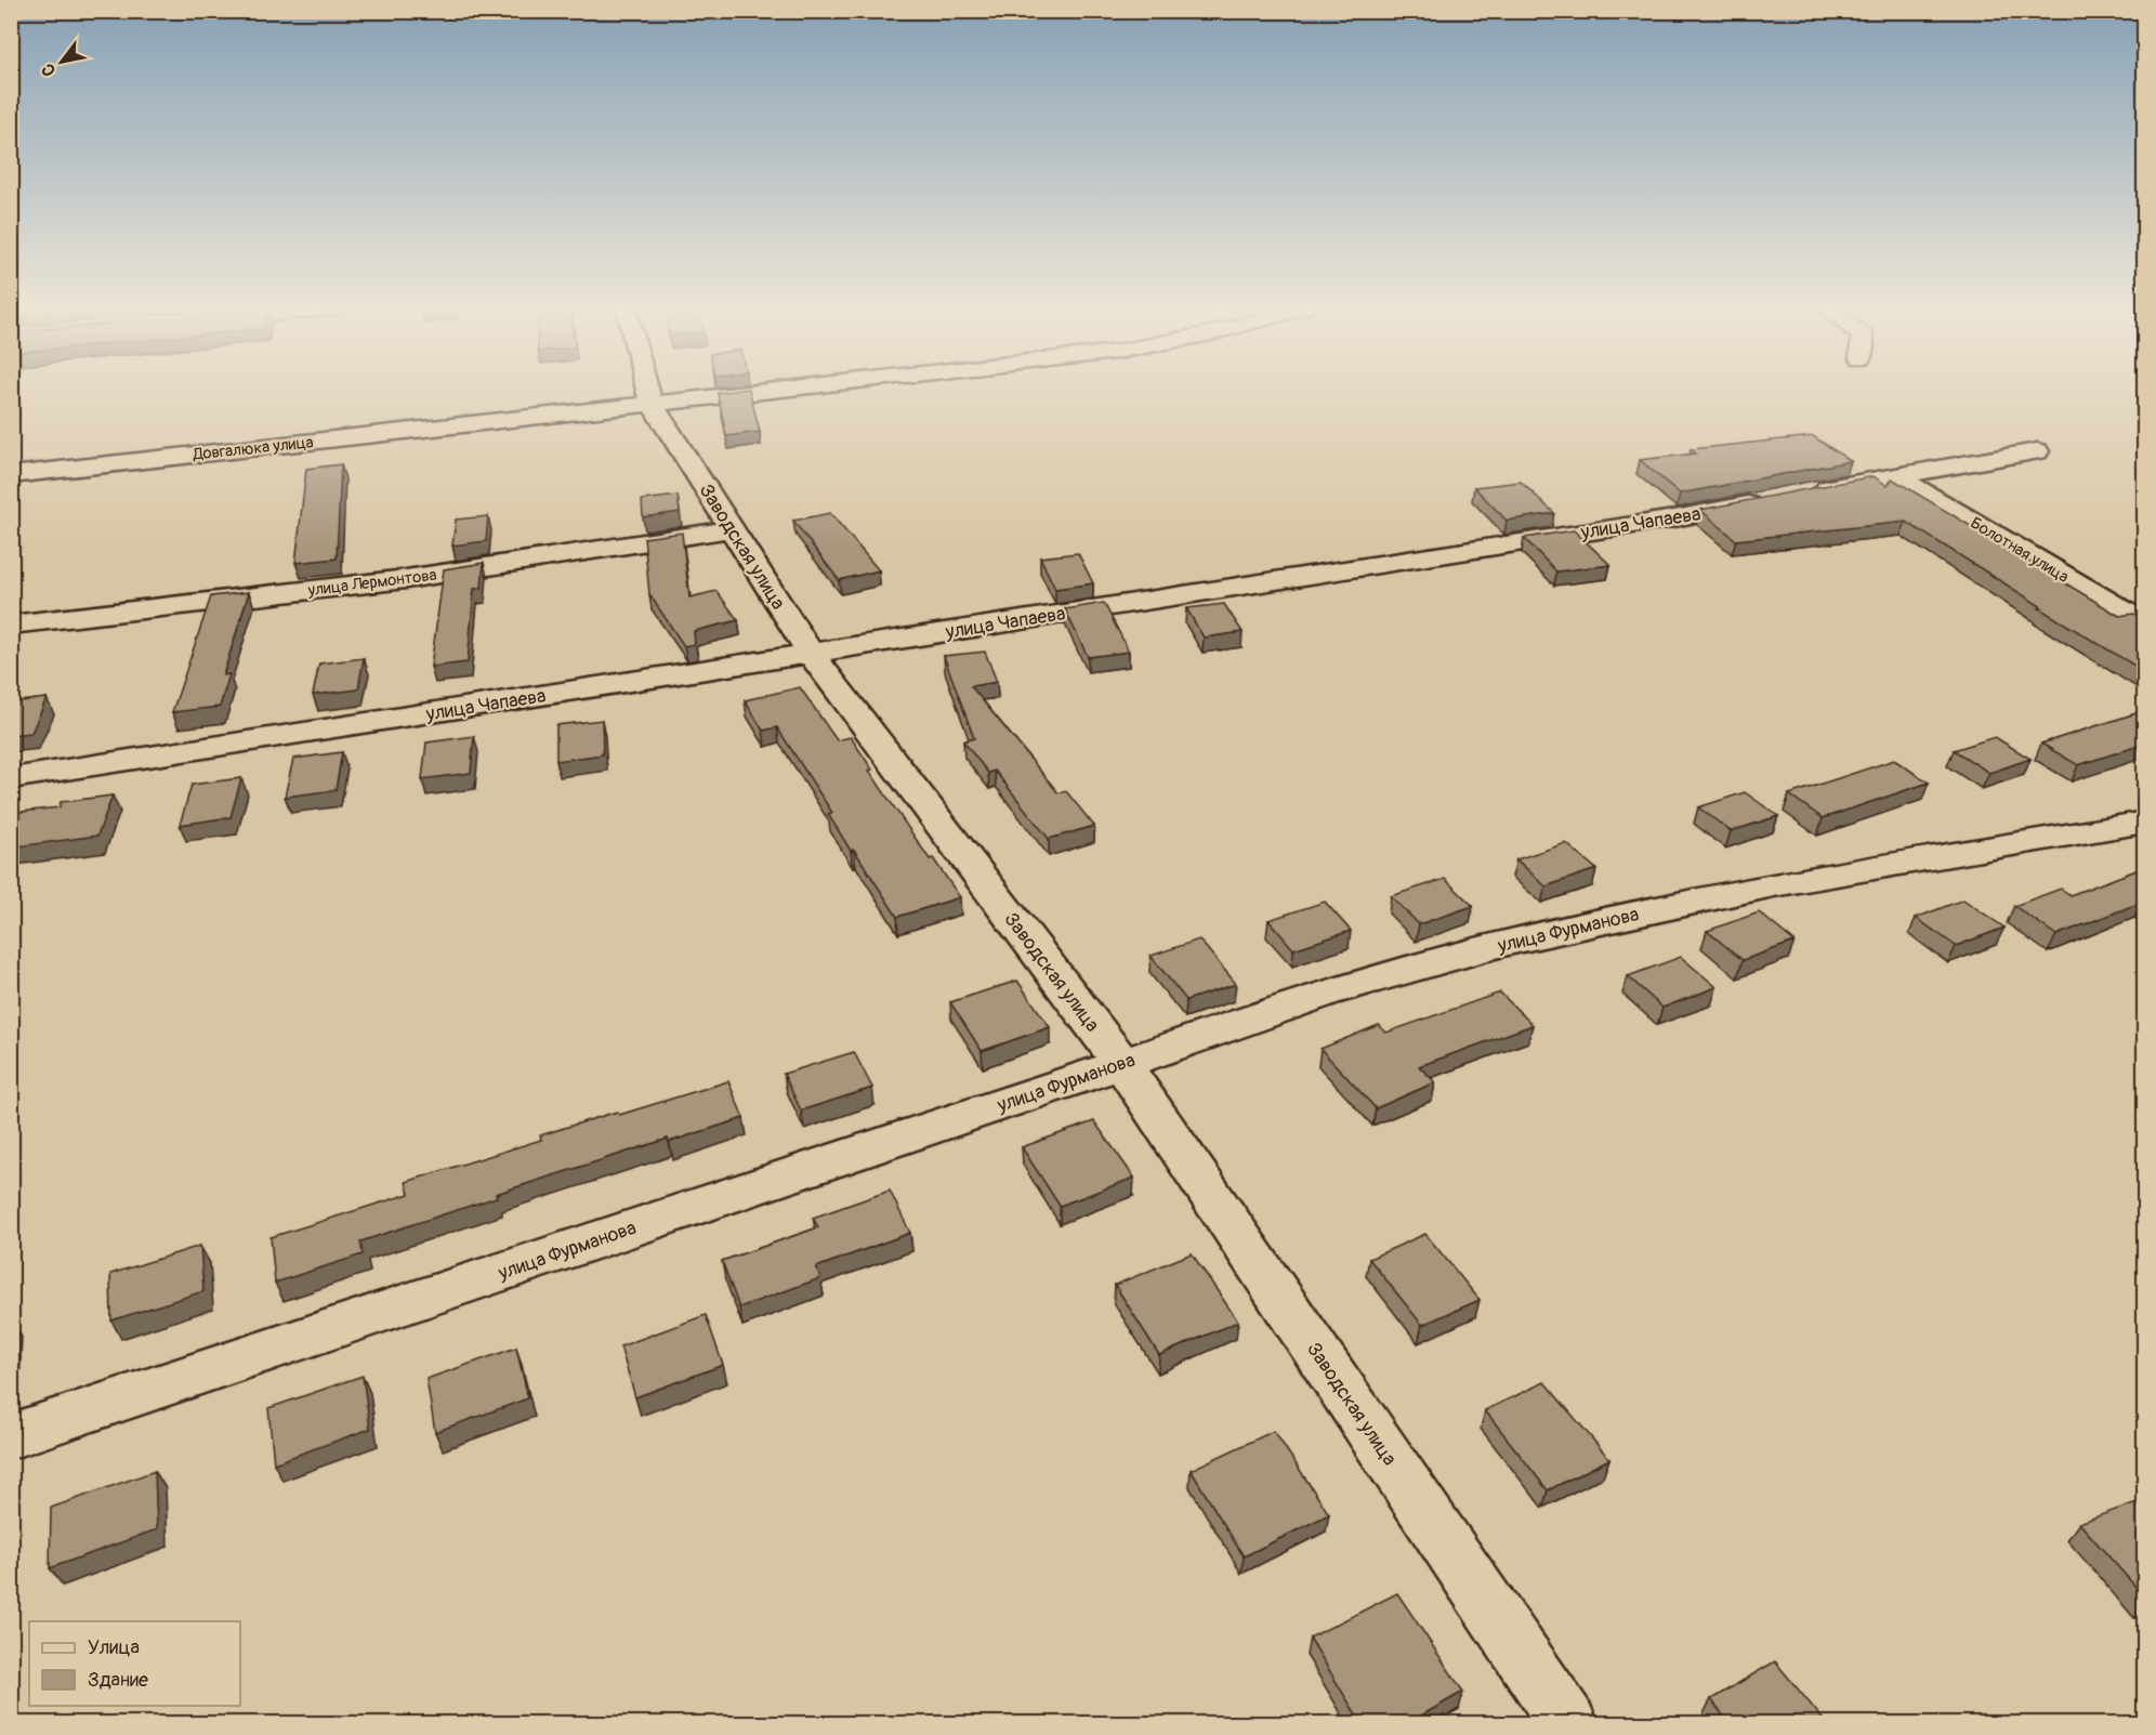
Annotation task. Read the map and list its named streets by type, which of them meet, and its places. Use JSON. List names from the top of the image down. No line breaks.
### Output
{"streets":{"street":["Довгалюка улица","улица Чапаева","Заводская улица","Болотная улица","улица Лермонтова","улица Фурманова"]},"crossings":[["Довгалюка улица","Заводская улица"],["улица Чапаева","Заводская улица"],["улица Чапаева","Болотная улица"],["Заводская улица","улица Лермонтова"],["Заводская улица","улица Фурманова"]],"legend":["Улица","Здание"],"north":"bottom left"}
